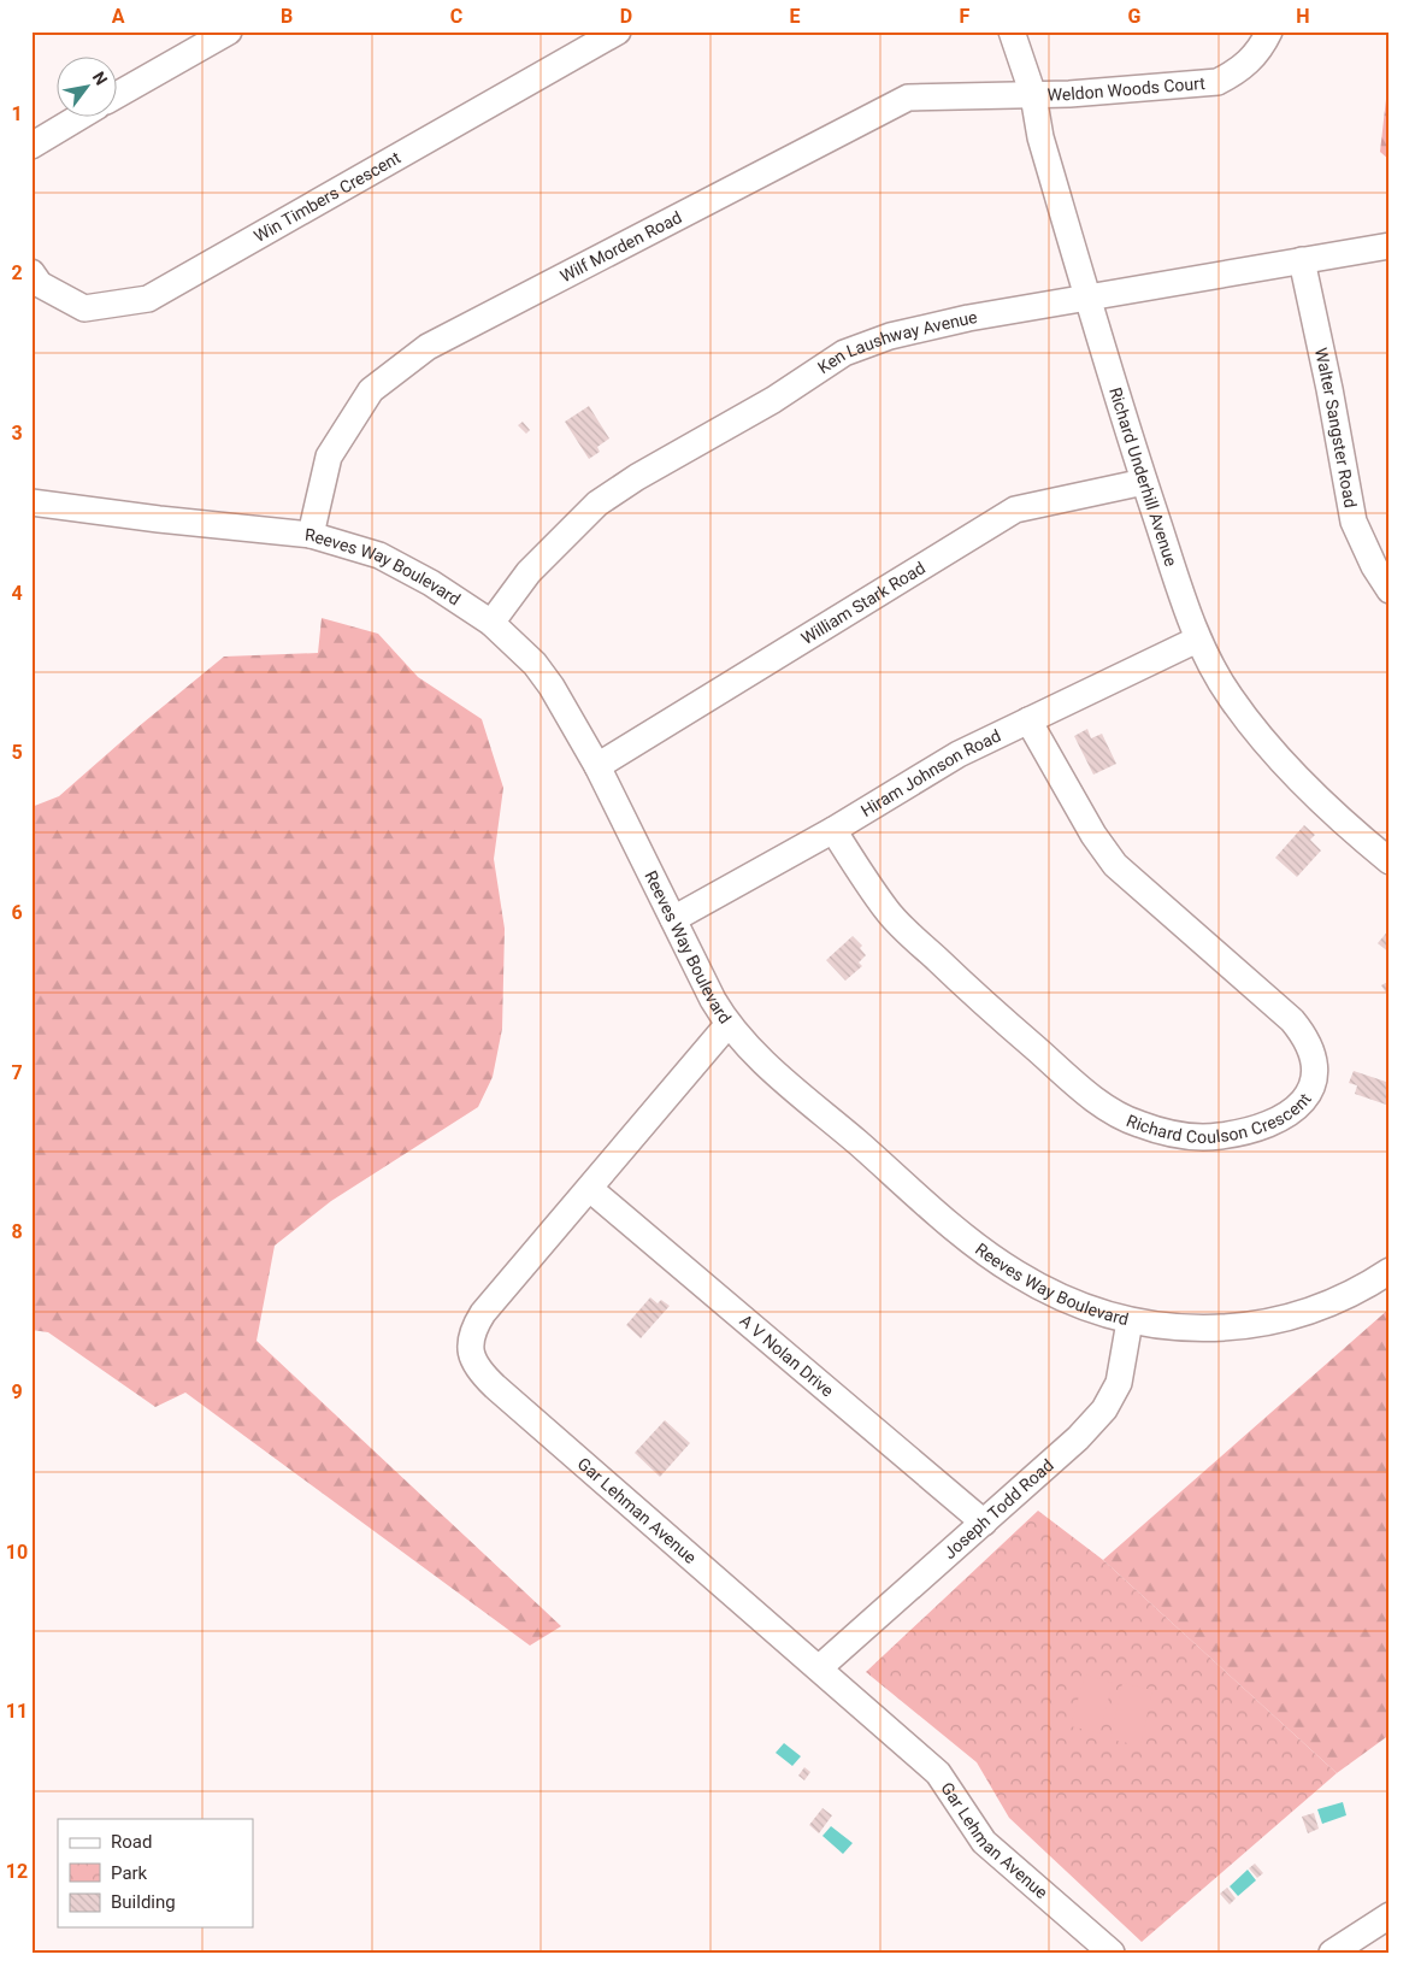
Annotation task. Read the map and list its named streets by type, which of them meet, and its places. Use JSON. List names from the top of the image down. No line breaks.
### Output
{"streets":{"street":["Weldon Woods Court","Win Timbers Crescent","Wilf Morden Road","Ken Laushway Avenue","Walter Sangster Road","Richard Underhill Avenue","Reeves Way Boulevard","William Stark Road","Hiram Johnson Road","Richard Coulson Crescent","A V Nolan Drive","Gar Lehman Avenue","Joseph Todd Road"]},"crossings":[["Weldon Woods Court","Wilf Morden Road"],["Weldon Woods Court","Richard Underhill Avenue"],["Wilf Morden Road","Richard Underhill Avenue"],["Wilf Morden Road","Reeves Way Boulevard"],["Ken Laushway Avenue","Walter Sangster Road"],["Ken Laushway Avenue","Richard Underhill Avenue"],["Ken Laushway Avenue","Reeves Way Boulevard"],["Richard Underhill Avenue","William Stark Road"],["Richard Underhill Avenue","Hiram Johnson Road"],["Reeves Way Boulevard","William Stark Road"],["Reeves Way Boulevard","Hiram Johnson Road"],["Reeves Way Boulevard","Gar Lehman Avenue"],["Reeves Way Boulevard","Joseph Todd Road"],["Hiram Johnson Road","Richard Coulson Crescent"],["A V Nolan Drive","Gar Lehman Avenue"],["A V Nolan Drive","Joseph Todd Road"],["Gar Lehman Avenue","Joseph Todd Road"]],"legend":["Road","Park","Building"],"north":"top right","grid":{"columns":["A","B","C","D","E","F","G","H"],"rows":["1","2","3","4","5","6","7","8","9","10","11","12"]}}
